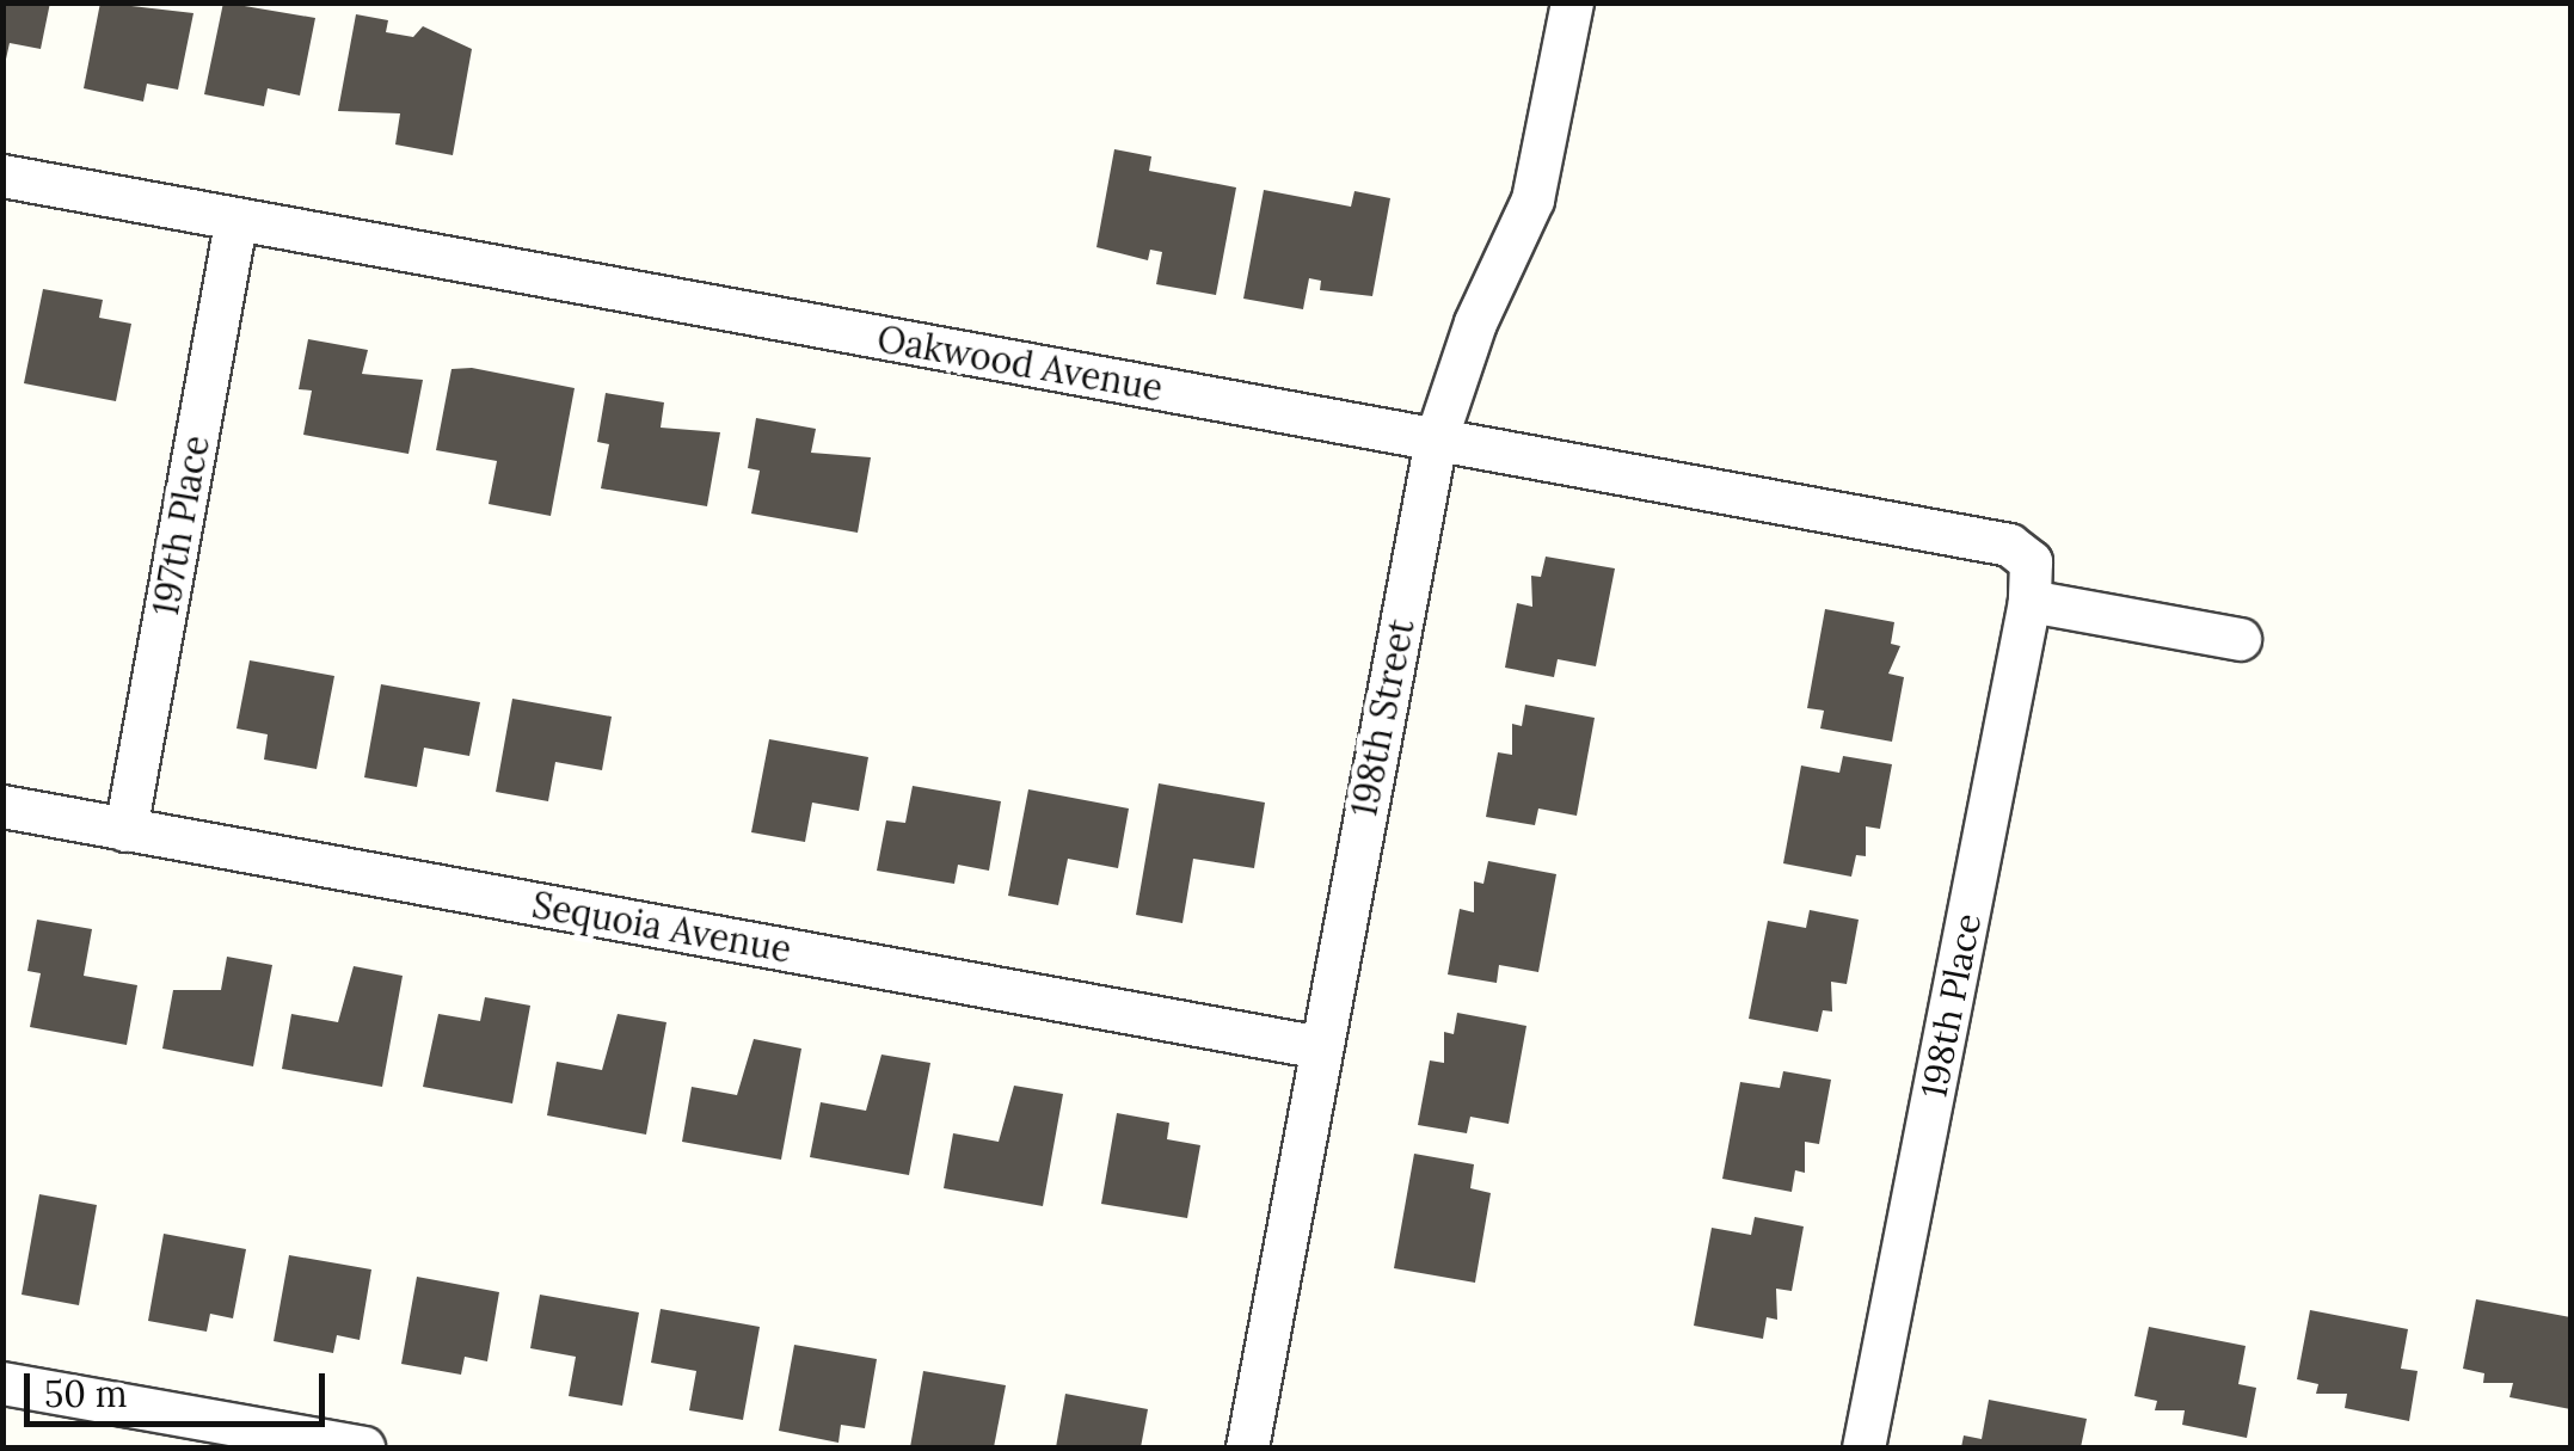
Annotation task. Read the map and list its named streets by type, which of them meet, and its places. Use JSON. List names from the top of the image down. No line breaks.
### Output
{"streets":{"street":["Oakwood Avenue","197th Place","198th Street","Sequoia Avenue","198th Place"]},"crossings":[["Oakwood Avenue","197th Place"],["Oakwood Avenue","198th Street"],["Oakwood Avenue","198th Place"],["197th Place","Sequoia Avenue"],["198th Street","Sequoia Avenue"]],"scale_bar":"50 m"}
